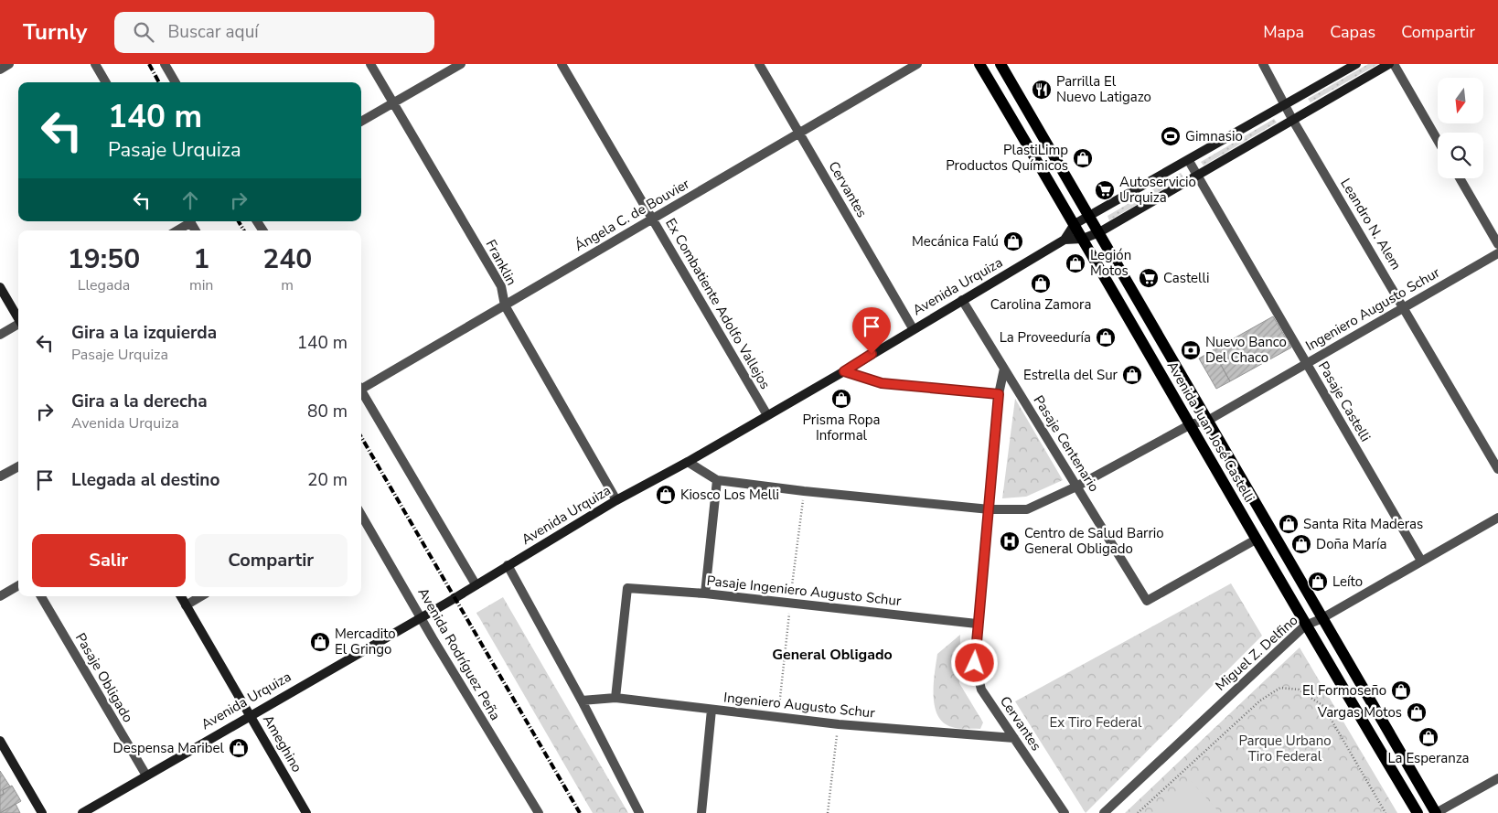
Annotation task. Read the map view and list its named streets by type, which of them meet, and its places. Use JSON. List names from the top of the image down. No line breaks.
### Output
{"streets":{"main road":["Avenida Juan José Castelli"],"street":["Cervantes","Ángela C. de Bouvier","Leandro N. Alem","Franklin","Avenida Urquiza","Ex Combatiente Adolfo Vallejos","Ingeniero Augusto Schur","Pasaje Castelli","Pasaje Centenario","Pasaje Ingeniero Augusto Schur","Miguel Z. Delfino","Avenida Rodríguez Peña","Pasaje Obligado","Ameghino"]},"crossings":[["Cervantes","Ángela C. de Bouvier"],["Cervantes","Avenida Urquiza"],["Cervantes","Ingeniero Augusto Schur"],["Cervantes","Pasaje Centenario"],["Cervantes","Pasaje Ingeniero Augusto Schur"],["Ángela C. de Bouvier","Franklin"],["Ángela C. de Bouvier","Ex Combatiente Adolfo Vallejos"],["Leandro N. Alem","Avenida Urquiza"],["Leandro N. Alem","Ingeniero Augusto Schur"],["Franklin","Avenida Urquiza"],["Avenida Urquiza","Ex Combatiente Adolfo Vallejos"],["Avenida Urquiza","Pasaje Castelli"],["Avenida Urquiza","Avenida Juan José Castelli"],["Avenida Urquiza","Pasaje Centenario"],["Avenida Urquiza","Avenida Rodríguez Peña"],["Avenida Urquiza","Pasaje Obligado"],["Avenida Urquiza","Ameghino"],["Ingeniero Augusto Schur","Pasaje Castelli"],["Ingeniero Augusto Schur","Avenida Juan José Castelli"],["Ingeniero Augusto Schur","Pasaje Centenario"],["Ingeniero Augusto Schur","Pasaje Ingeniero Augusto Schur"],["Pasaje Castelli","Miguel Z. Delfino"],["Avenida Juan José Castelli","Pasaje Centenario"],["Avenida Juan José Castelli","Miguel Z. Delfino"]],"districts":["General Obligado"],"parks":["Ex Tiro Federal","Parque Urbano Tiro Federal"],"places":{"restaurant":["Parrilla El Nuevo Latigazo"],"sports":["Gimnasio"],"shop":["PlastiLimp Productos Químicos","Mecánica Falú","Legión Motos","Carolina Zamora","La Proveeduría","Estrella del Sur","Prisma Ropa Informal","Kiosco Los Melli","Santa Rita Maderas","Doña María","Leíto","Mercadito El Gringo","El Formoseño","Vargas Motos","La Esperanza","Despensa Maribel"],"supermarket":["Autoservicio Urquiza","Castelli"],"bank":["Nuevo Banco Del Chaco"],"hospital":["Centro de Salud Barrio General Obligado"]},"north":"bottom","page":{"header":"Turnly","search":"Buscar aquí","nav":["Mapa","Capas","Compartir"],"turn":["140 m","Pasaje Urquiza"],"eta":["19:50","Llegada","1","min","240","m"],"list":[{"name":"Gira a la izquierda","note":"Pasaje Urquiza","value":"140 m"},{"name":"Gira a la derecha","note":"Avenida Urquiza","value":"80 m"},{"name":"Llegada al destino","value":"20 m"}],"buttons":["Salir","Compartir"]}}
